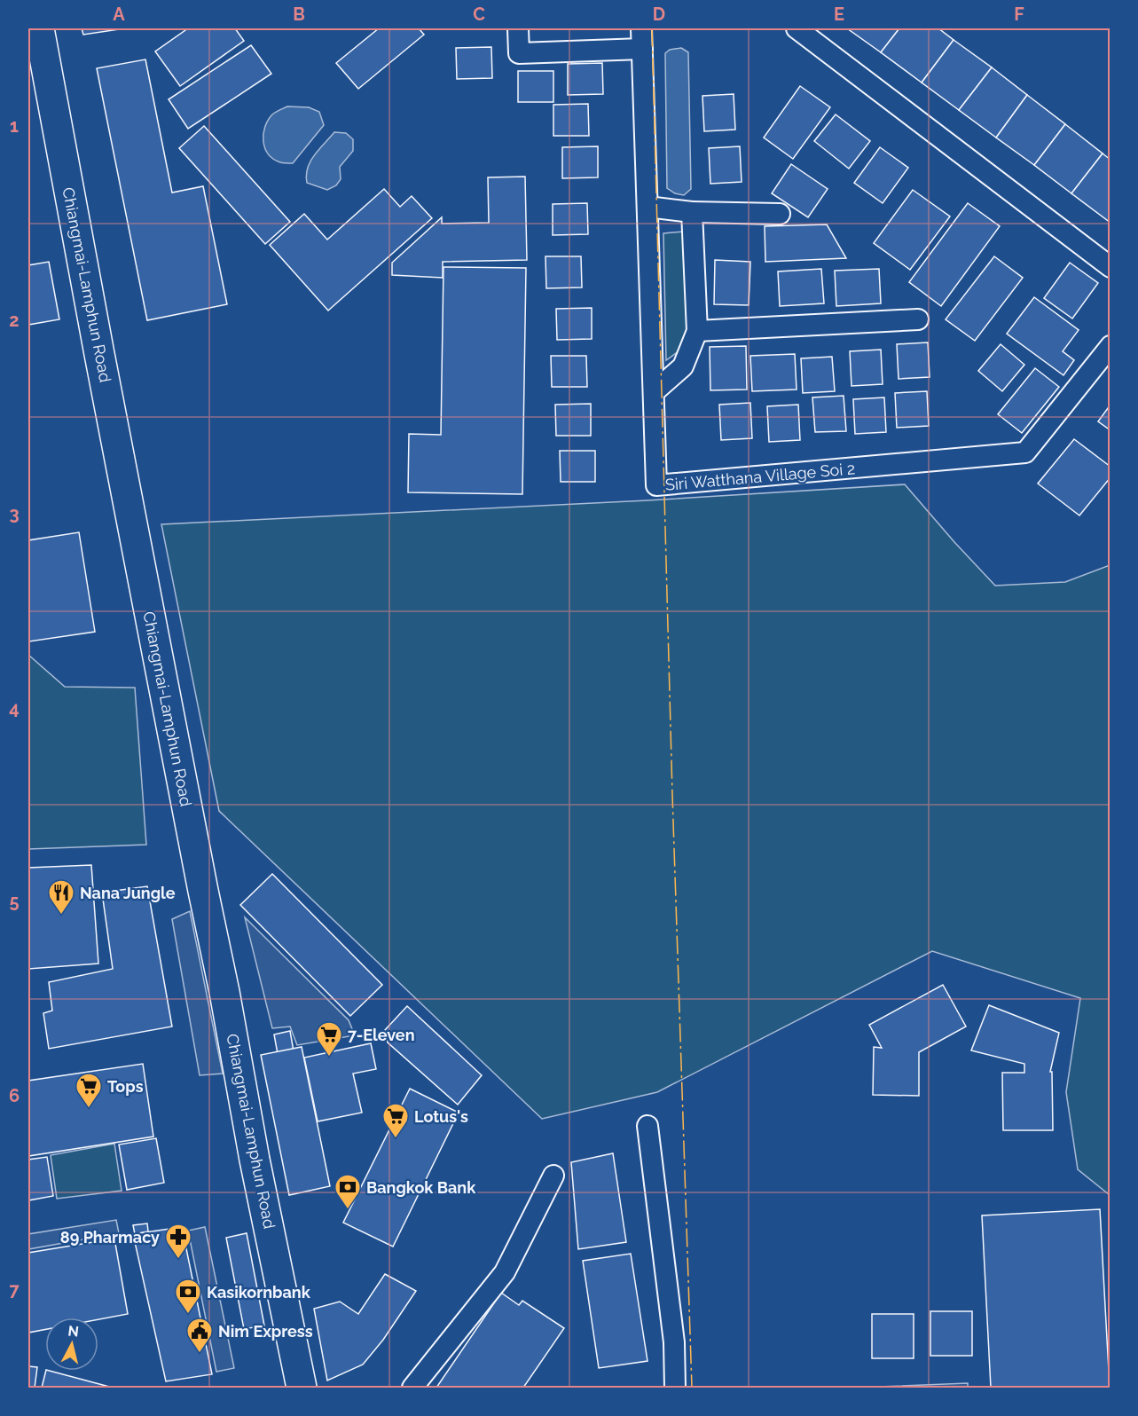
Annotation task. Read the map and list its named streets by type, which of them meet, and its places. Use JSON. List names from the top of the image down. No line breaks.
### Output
{"streets":{"main road":["Chiangmai-Lamphun Road"],"street":["Siri Watthana Village Soi 2"]},"places":{"restaurant":["Nana Jungle"],"supermarket":["7-Eleven","Tops","Lotus's"],"bank":["Bangkok Bank","Kasikornbank"],"pharmacy":["89 Pharmacy"],"public building":["Nim Express"]},"north":"top","grid":{"columns":["A","B","C","D","E","F"],"rows":["1","2","3","4","5","6","7"]}}
